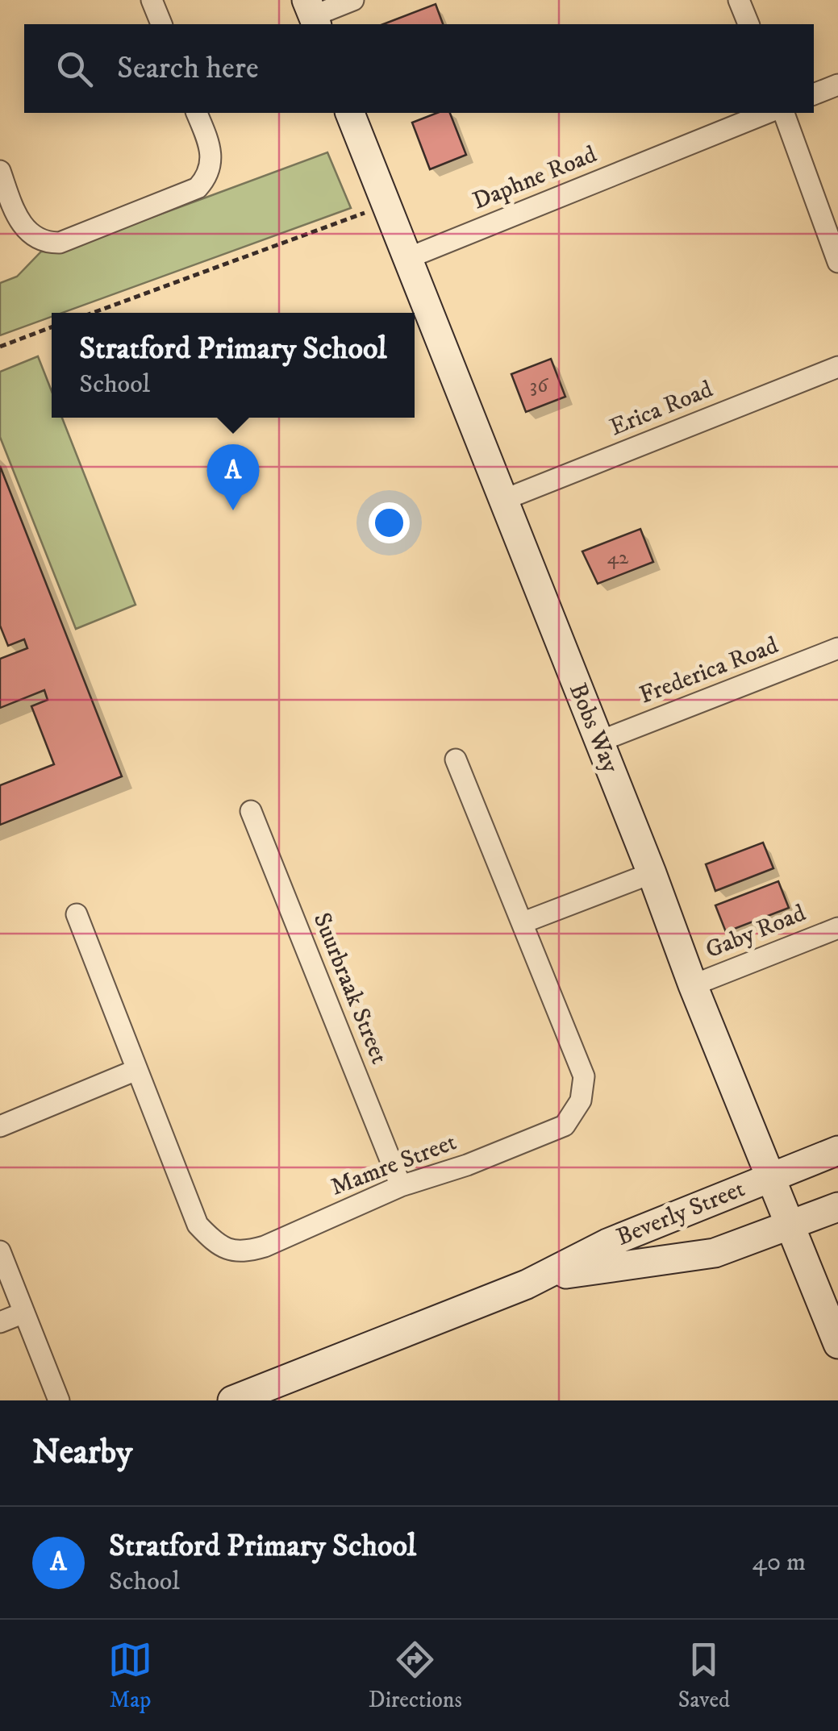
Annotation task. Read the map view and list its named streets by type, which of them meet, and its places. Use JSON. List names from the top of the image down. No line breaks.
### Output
{"streets":{"street":["Daphne Road","Erica Road","Frederica Road","Bobs Way","Gaby Road","Suurbraak Street","Mamre Street","Beverly Street"]},"crossings":[["Daphne Road","Bobs Way"],["Erica Road","Bobs Way"],["Frederica Road","Bobs Way"],["Bobs Way","Gaby Road"],["Bobs Way","Beverly Street"],["Suurbraak Street","Mamre Street"]],"house_numbers":["36","42"],"page":{"search":"Search here","popup":["Stratford Primary School","School"],"pins":"A","heading":"Nearby","list":[{"mark":"A","name":"Stratford Primary School","note":"School","value":"40 m"}],"nav":["Map","Directions","Saved"]}}
